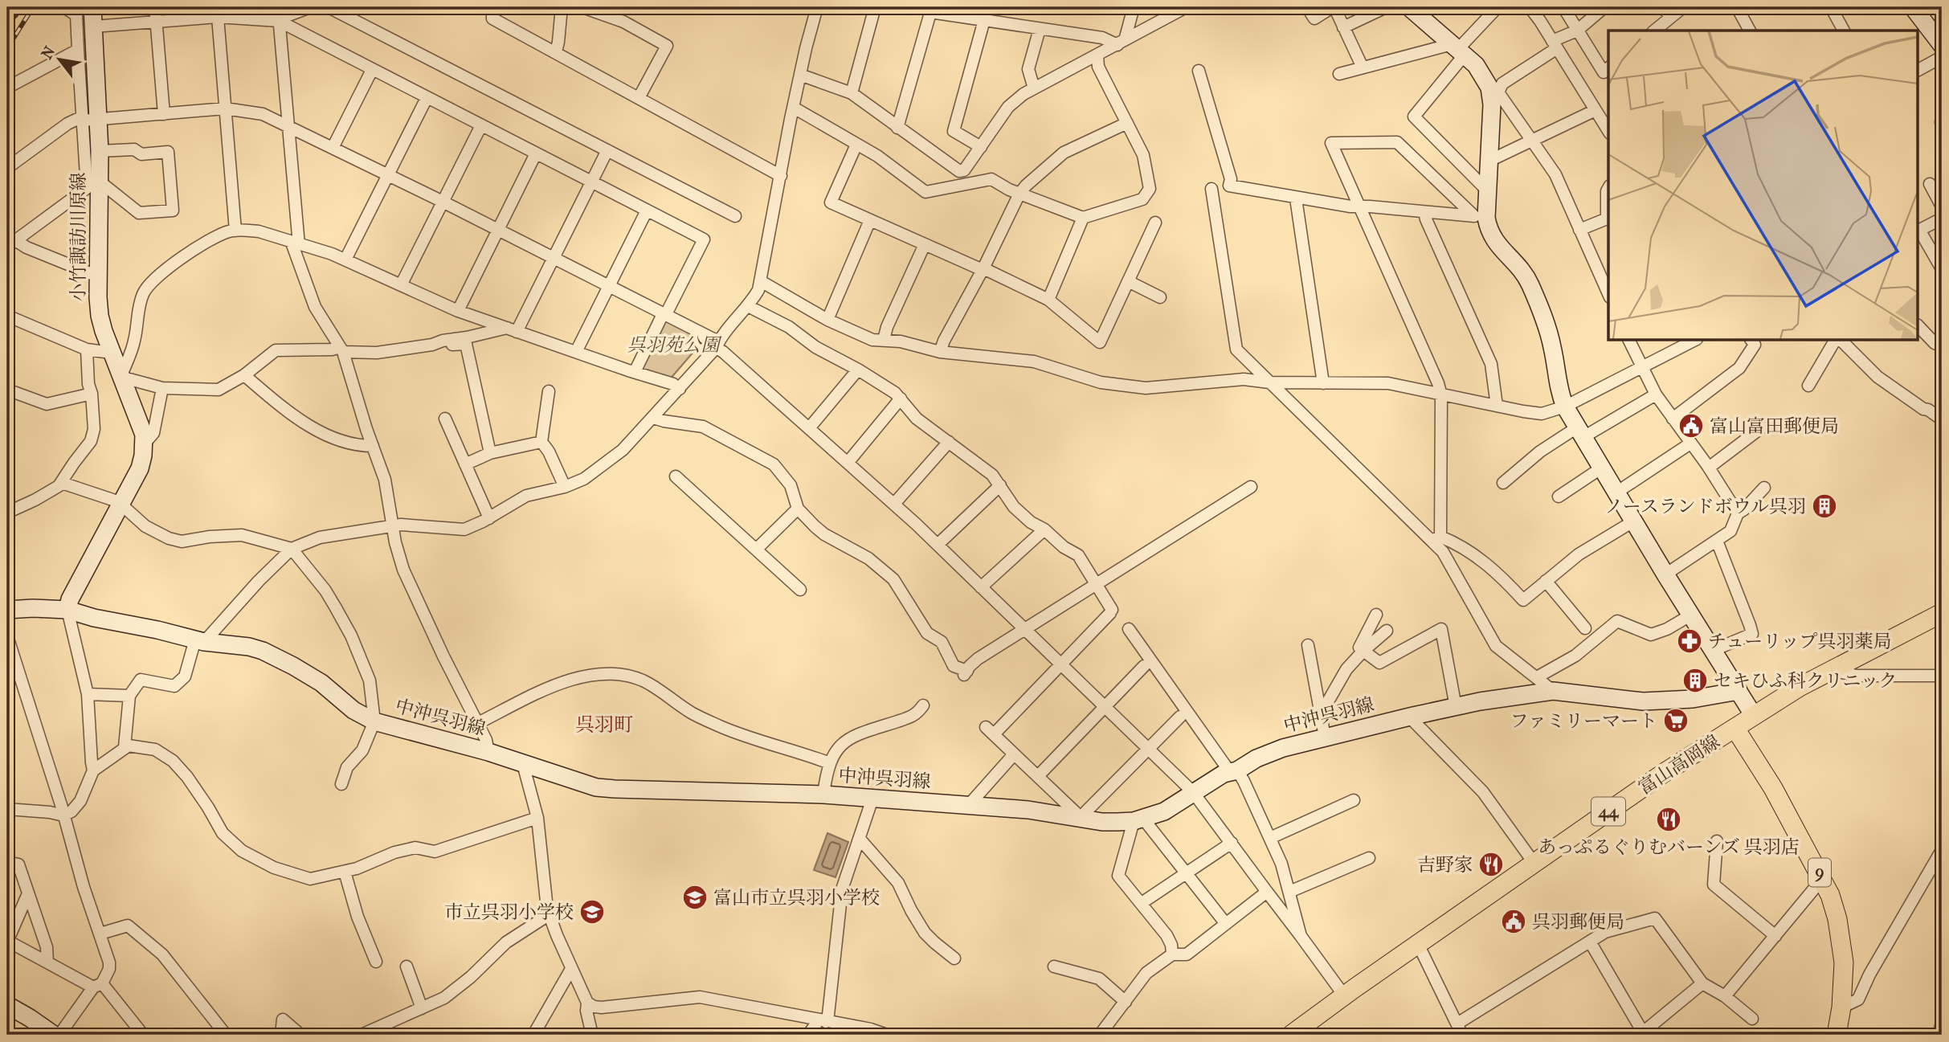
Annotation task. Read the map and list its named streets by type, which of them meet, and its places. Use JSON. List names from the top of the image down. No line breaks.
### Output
{"streets":{"main road":["小竹諏訪川原線","中沖呉羽線","富山高岡線","44","9"]},"crossings":[["小竹諏訪川原線","中沖呉羽線"],["富山高岡線","9"]],"districts":["呉羽町"],"parks":["呉羽苑公園"],"places":{"public building":["富山富田郵便局","呉羽郵便局"],"building":["ノースランドボウル呉羽","セキひふ科クリニック"],"pharmacy":["チューリップ呉羽薬局"],"supermarket":["ファミリーマート"],"restaurant":["あっぷるぐりむバーンズ 呉羽店","吉野家"],"school or university":["富山市立呉羽小学校","市立呉羽小学校"]},"north":"top left"}
